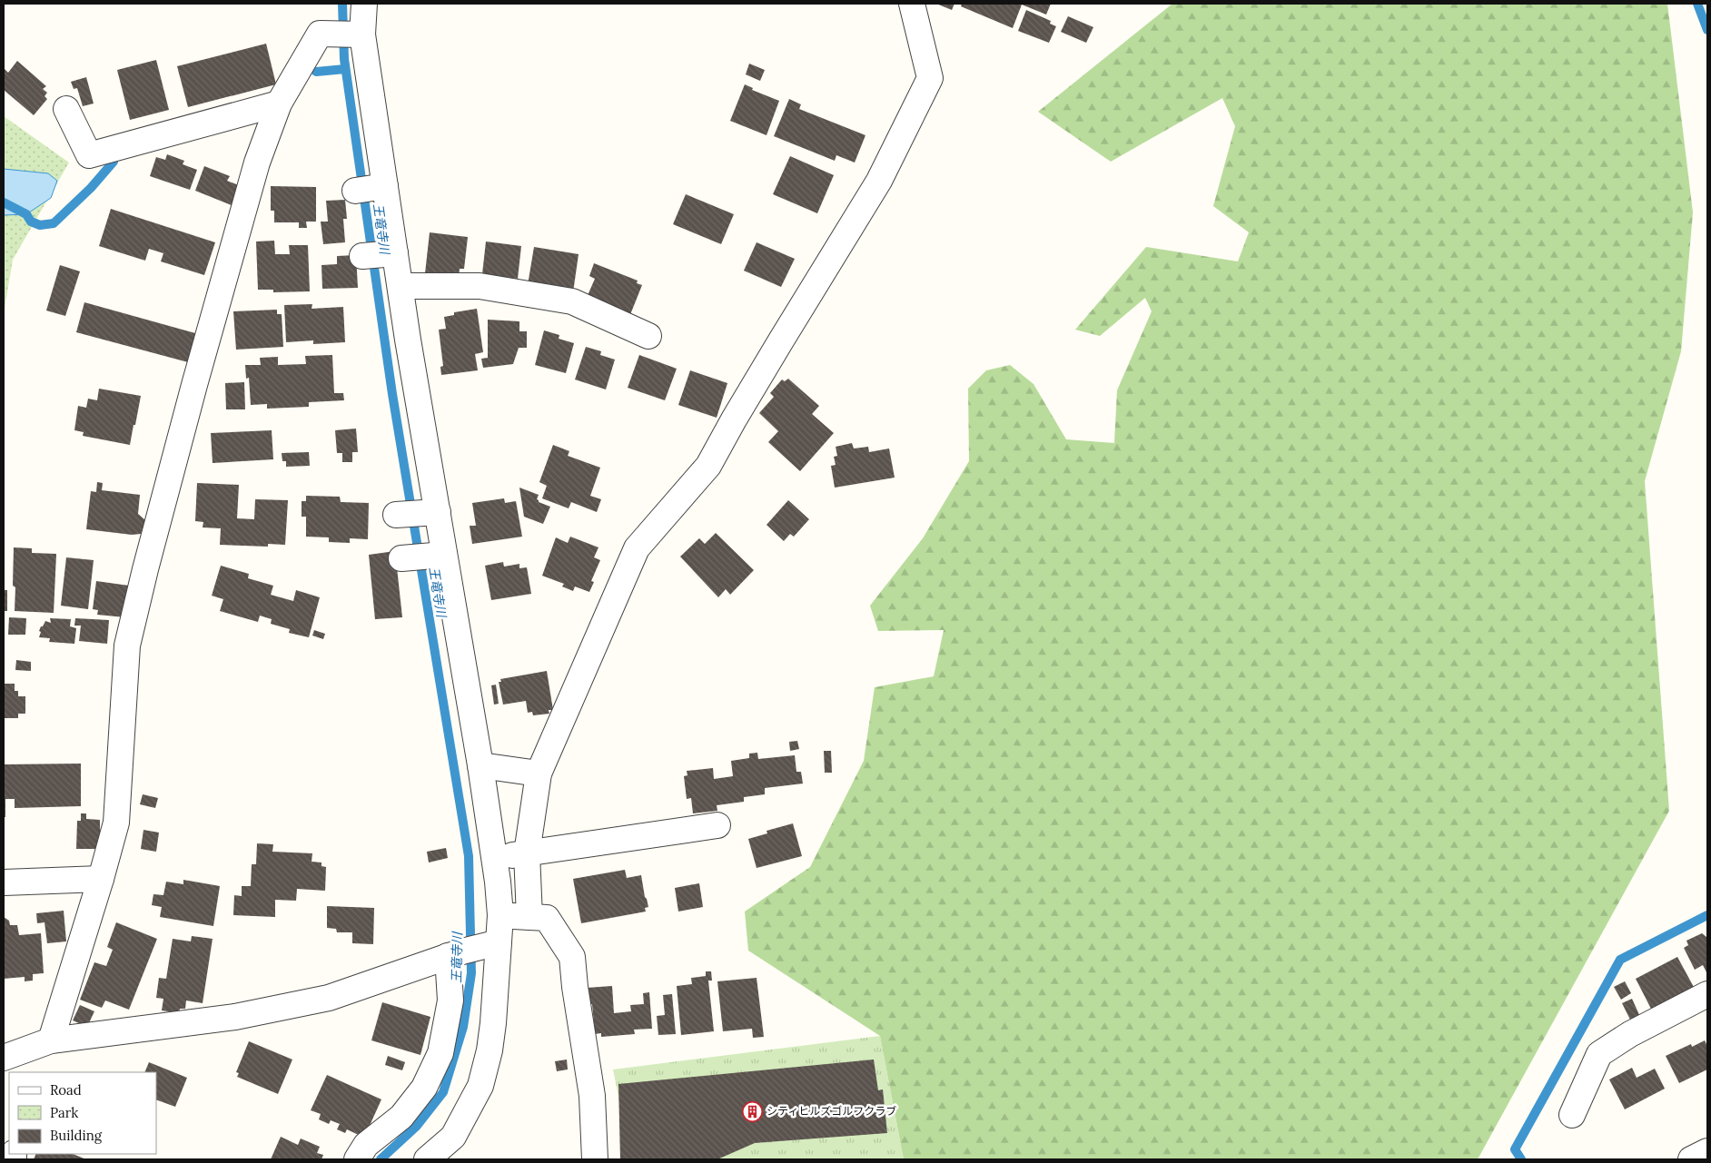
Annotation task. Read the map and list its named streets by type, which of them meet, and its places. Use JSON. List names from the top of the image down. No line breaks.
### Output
{"water":["王竜寺川"],"places":{"building":["シティヒルズゴルフクラブ"]},"legend":["Road","Park","Building"]}
